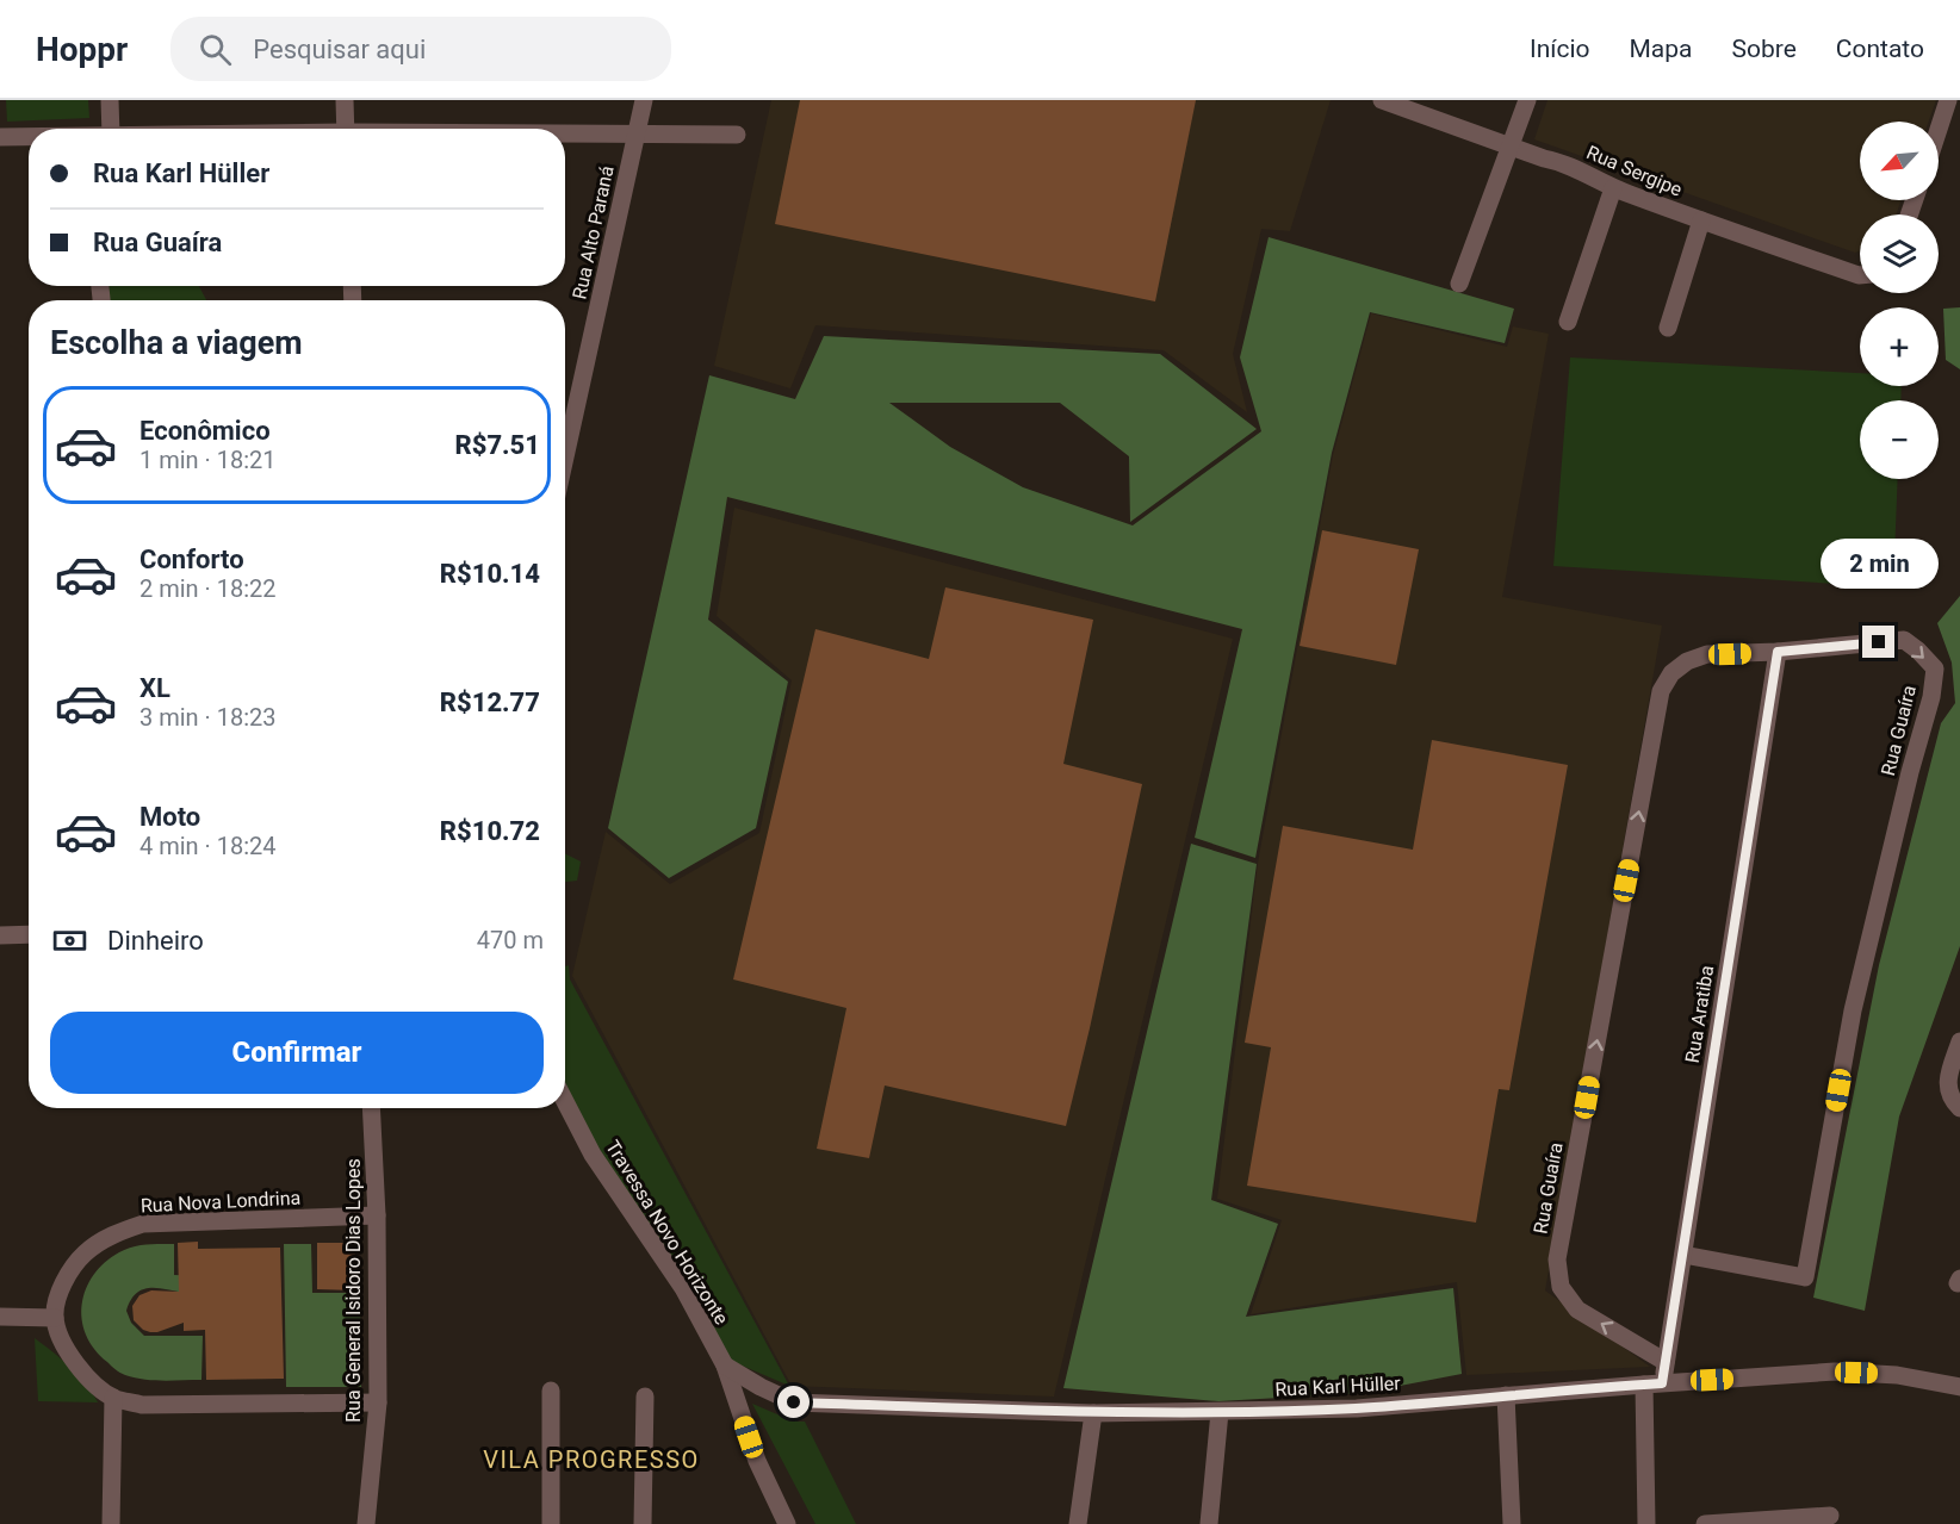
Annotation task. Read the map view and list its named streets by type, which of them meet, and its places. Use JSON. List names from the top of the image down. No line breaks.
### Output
{"streets":{"street":["Rua Sergipe","Rua Alto Paraná","Rua Guaíra","Rua Aratiba","Rua Nova Londrina","Travessa Novo Horizonte","Rua General Isidoro Dias Lopes","Rua Karl Hüller"]},"crossings":[["Rua Guaíra","Rua Aratiba"],["Rua Aratiba","Rua Karl Hüller"],["Rua Nova Londrina","Rua General Isidoro Dias Lopes"],["Travessa Novo Horizonte","Rua Karl Hüller"]],"districts":["VILA PROGRESSO"],"north":"bottom left","page":{"header":"Hoppr","search":"Pesquisar aqui","nav":["Início","Mapa","Sobre","Contato"],"map_buttons":["+","−"],"banner":["Rua Karl Hüller","Rua Guaíra"],"heading":"Escolha a viagem","list":[{"name":"Econômico","note":"1 min · 18:21","value":"R$7.51"},{"name":"Conforto","note":"2 min · 18:22","value":"R$10.14"},{"name":"XL","note":"3 min · 18:23","value":"R$12.77"},{"name":"Moto","note":"4 min · 18:24","value":"R$10.72"}],"bubble":"2 min","pay":["Dinheiro","470 m"],"buttons":"Confirmar"}}
